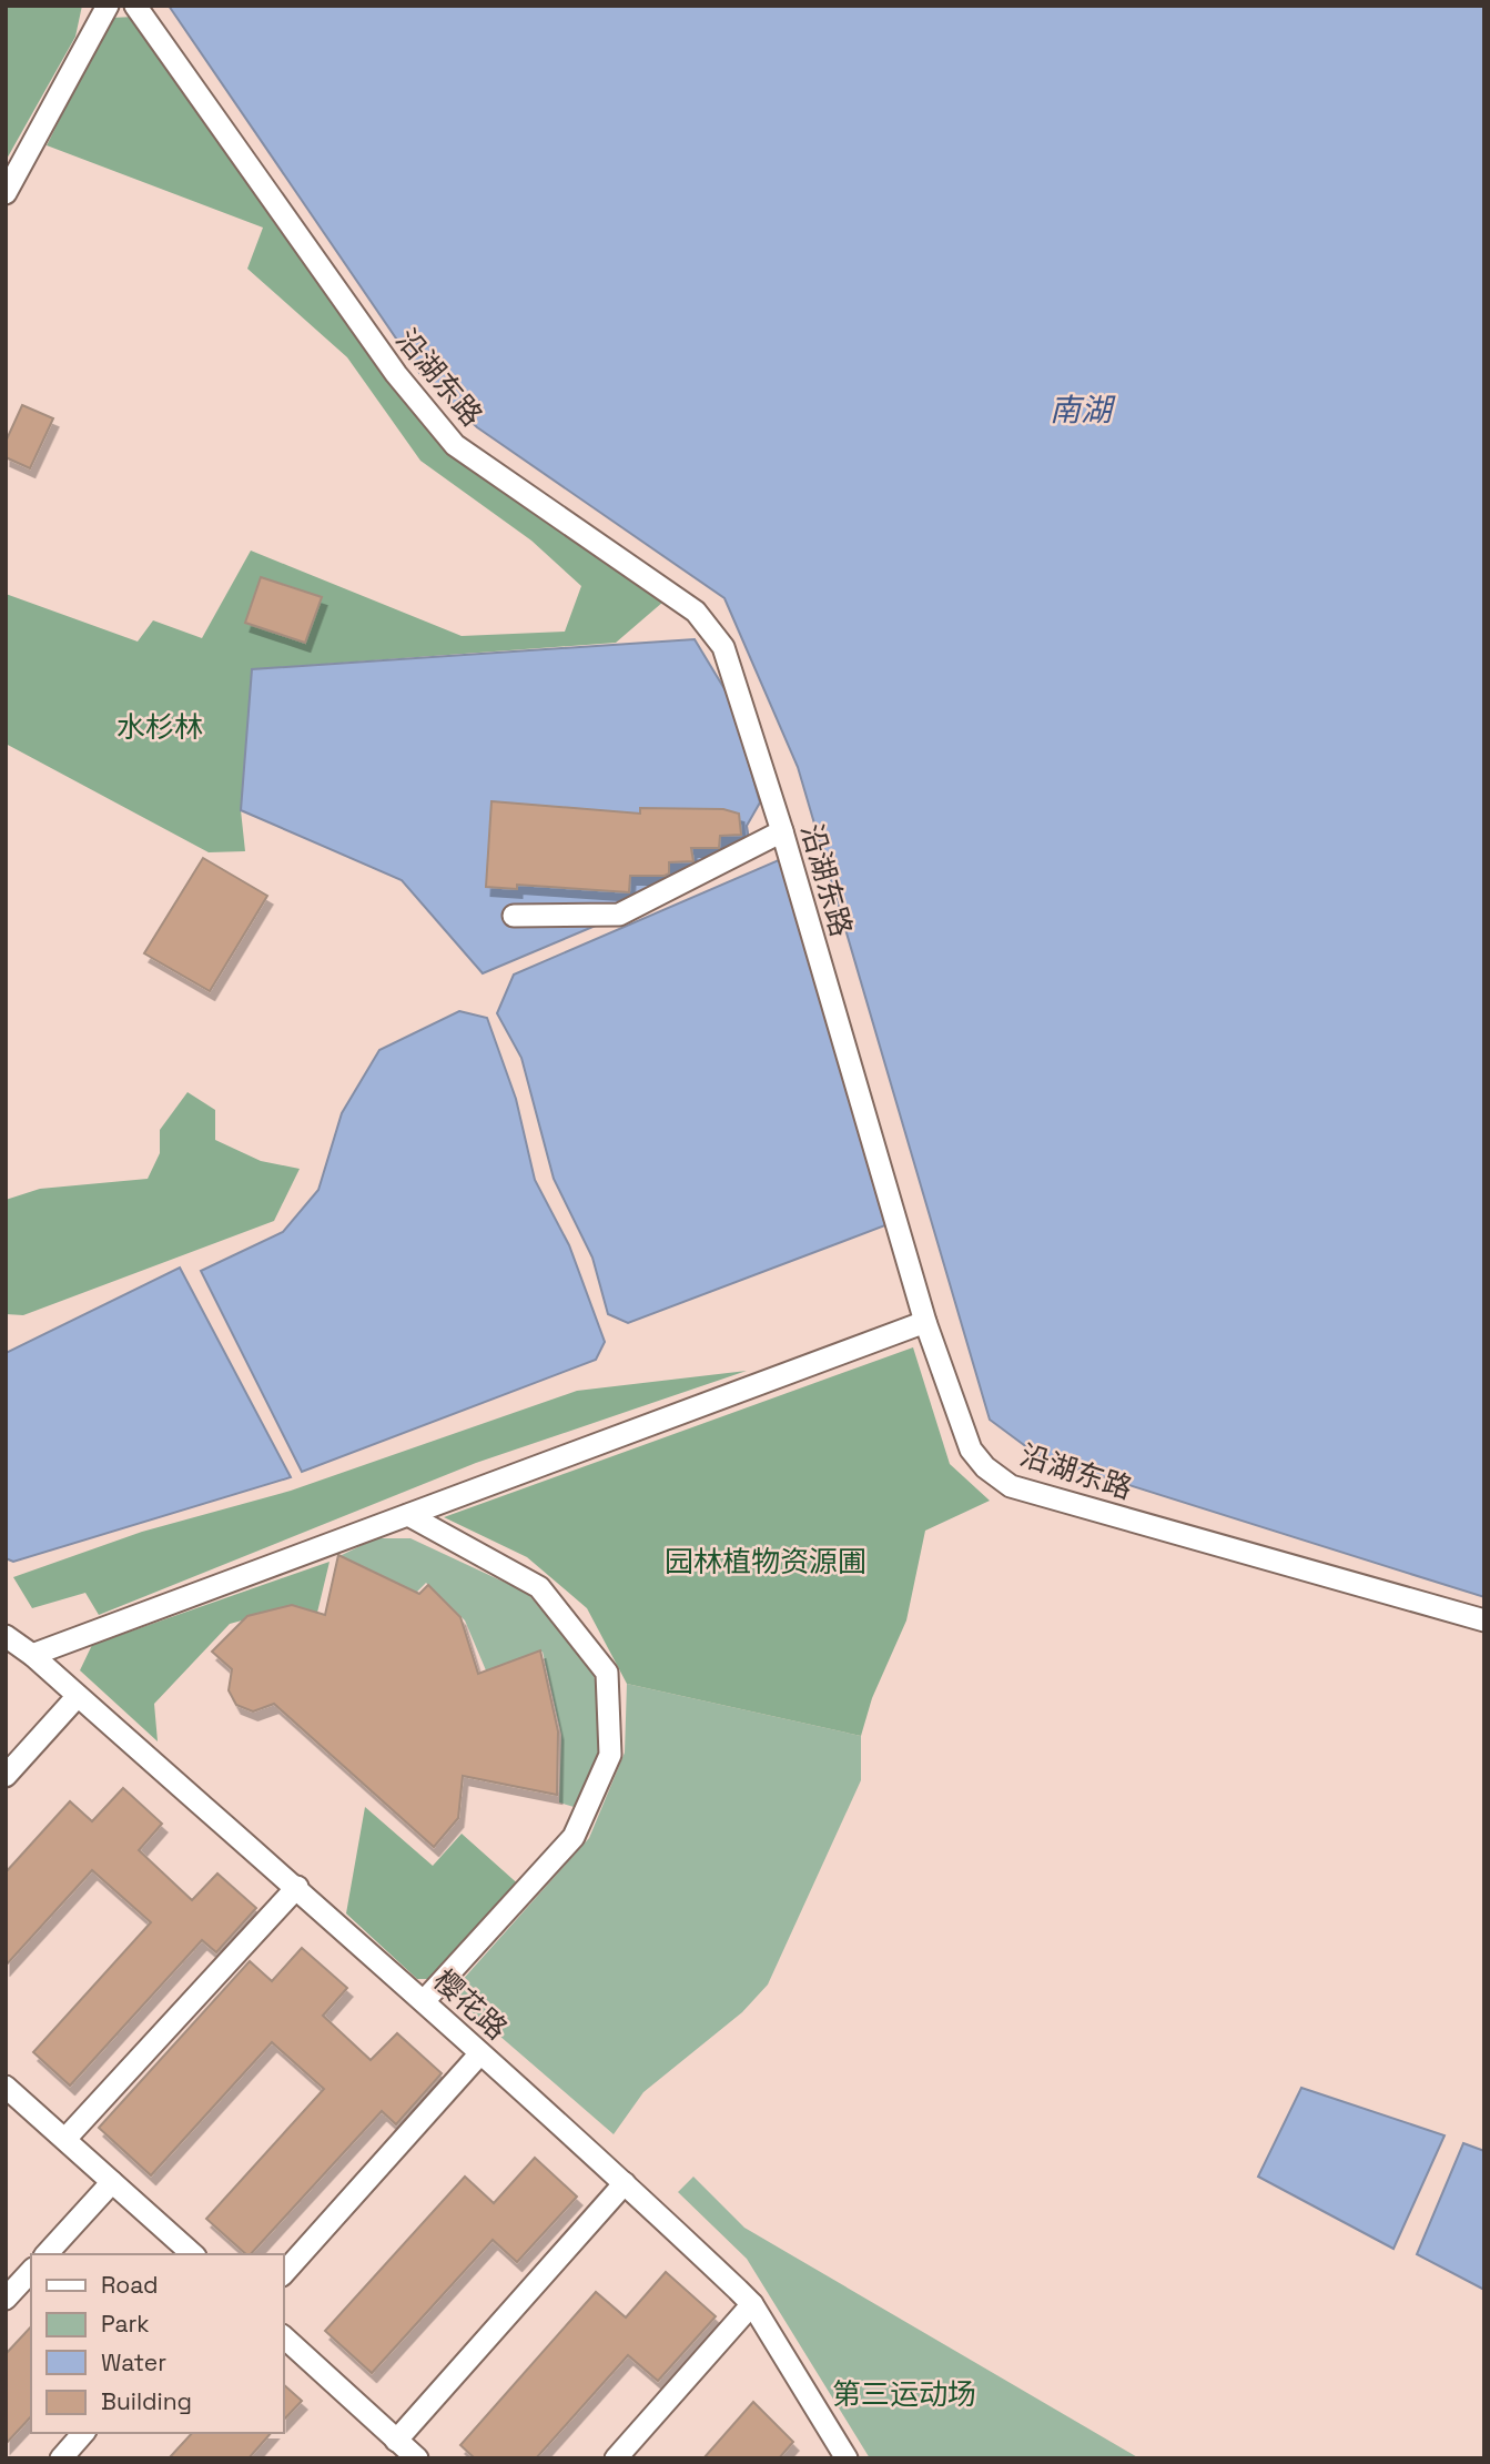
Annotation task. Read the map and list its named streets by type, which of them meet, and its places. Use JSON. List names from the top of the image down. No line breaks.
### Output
{"streets":{"street":["沿湖东路","樱花路"]},"water":["南湖"],"parks":["水杉林","园林植物资源圃","第三运动场"],"legend":["Road","Park","Water","Building"]}
